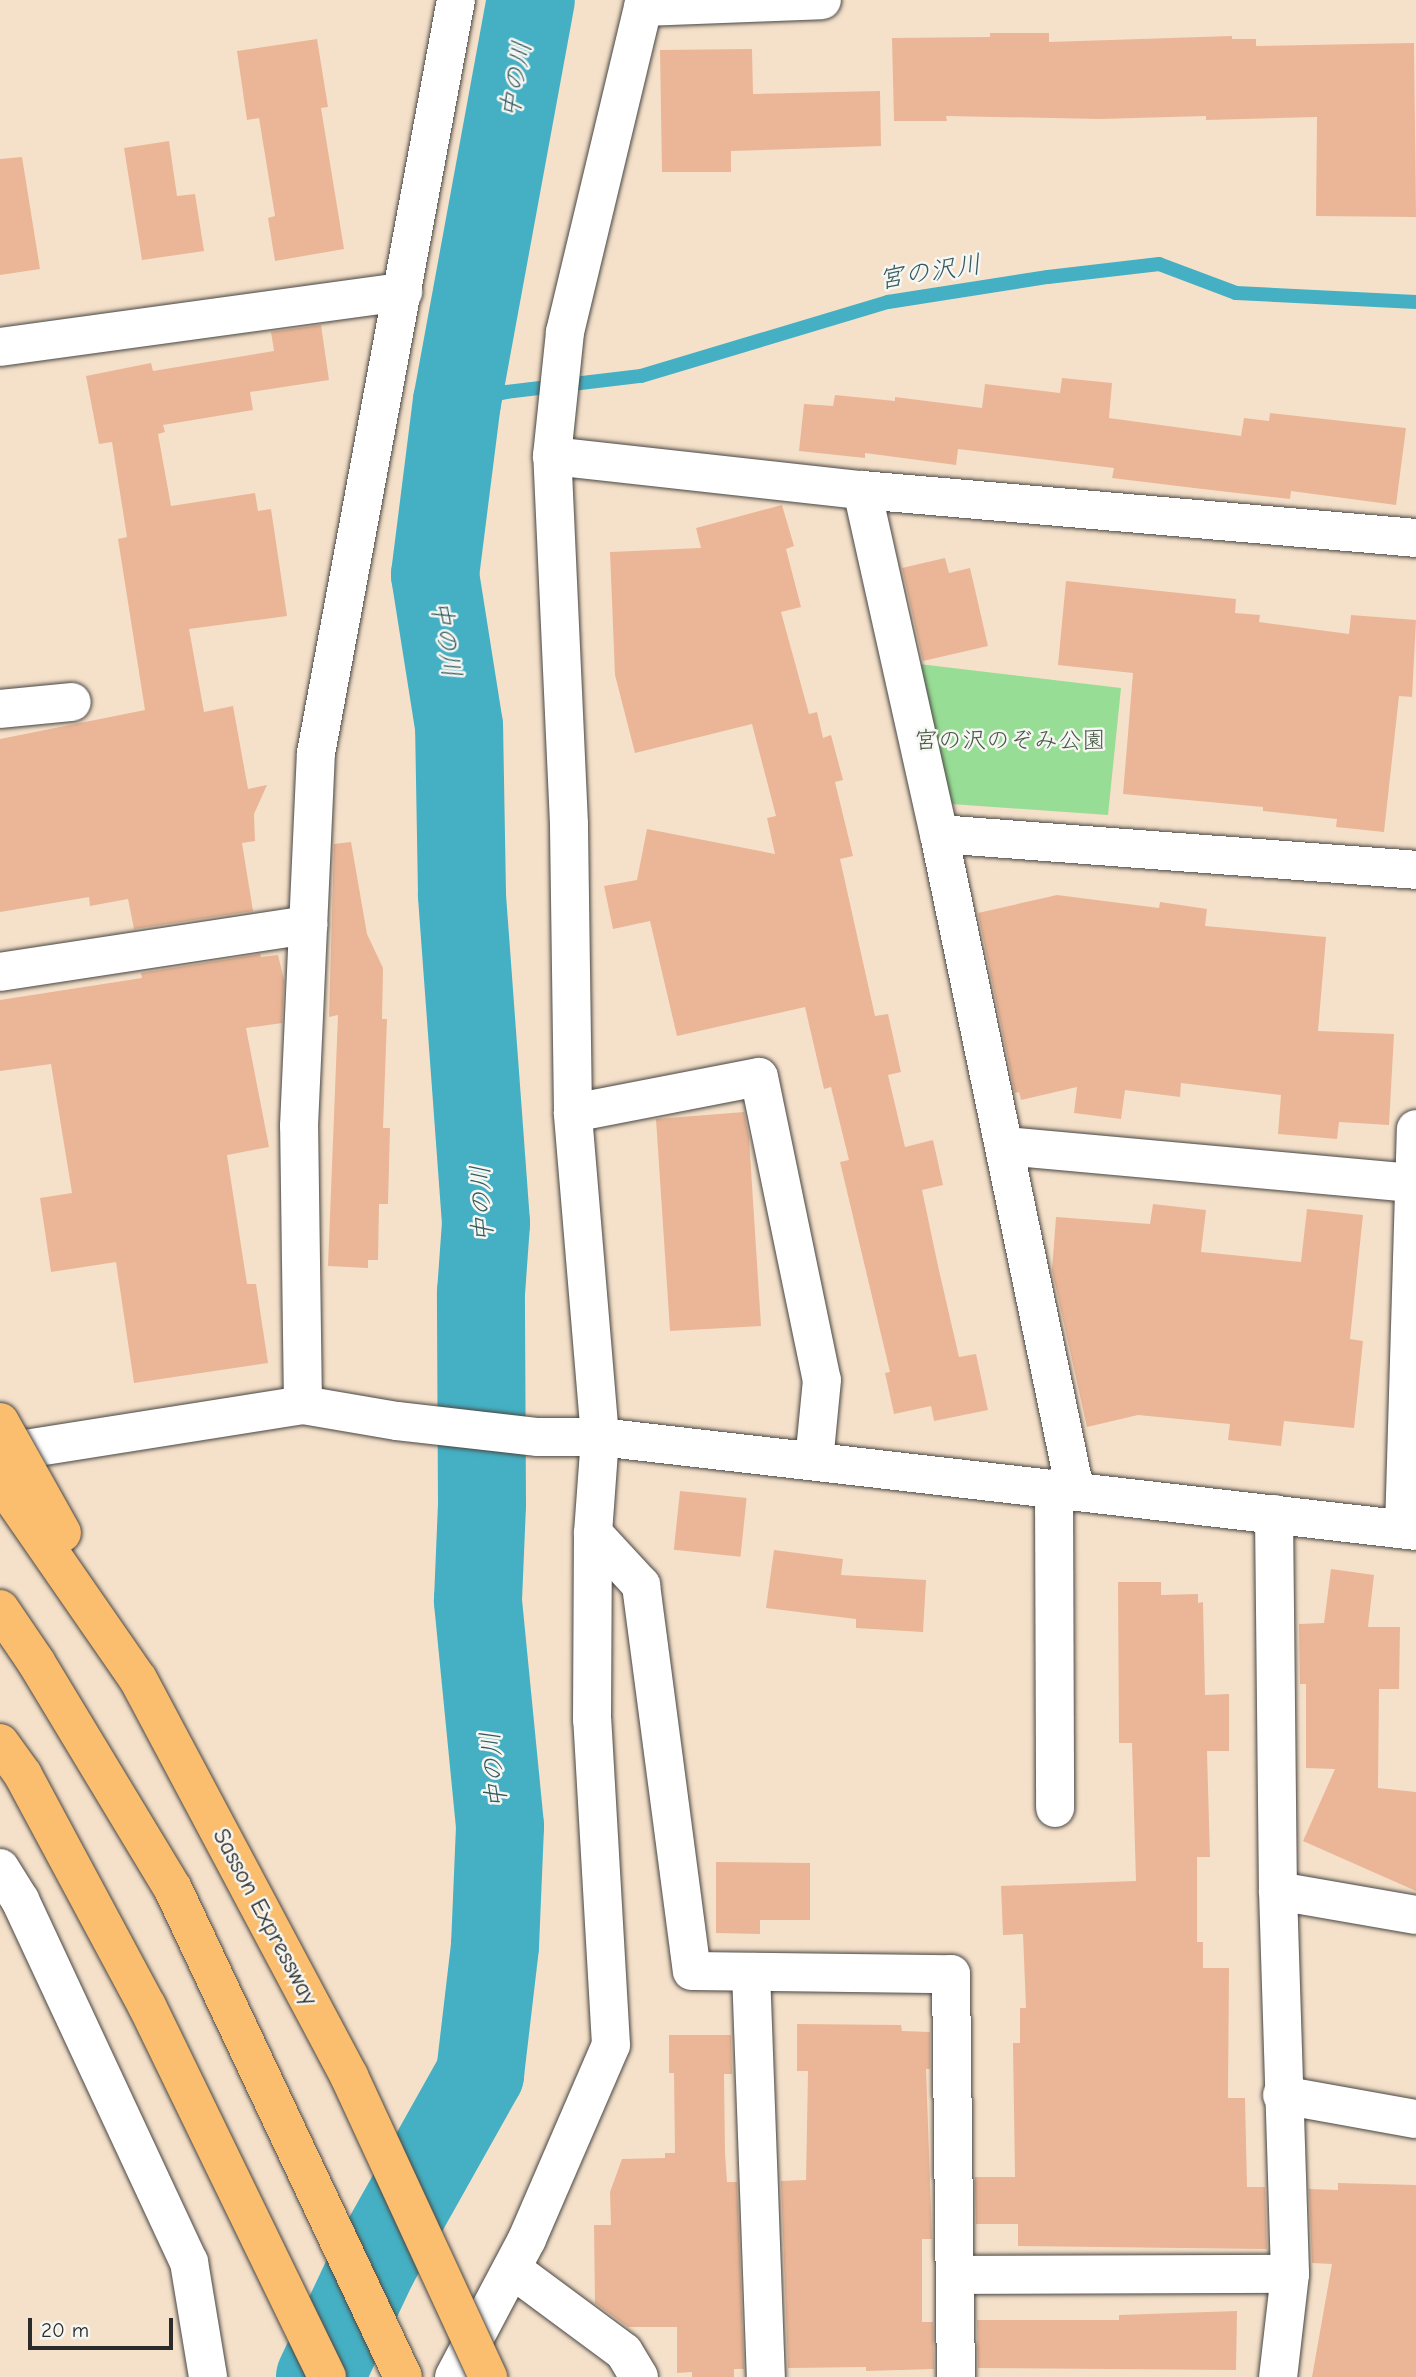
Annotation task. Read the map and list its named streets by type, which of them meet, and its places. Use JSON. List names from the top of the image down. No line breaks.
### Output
{"streets":{"highway":["Sasson Expressway"]},"water":["中の川","宮の沢川"],"parks":["宮の沢のぞみ公園"],"scale_bar":"20 m"}
